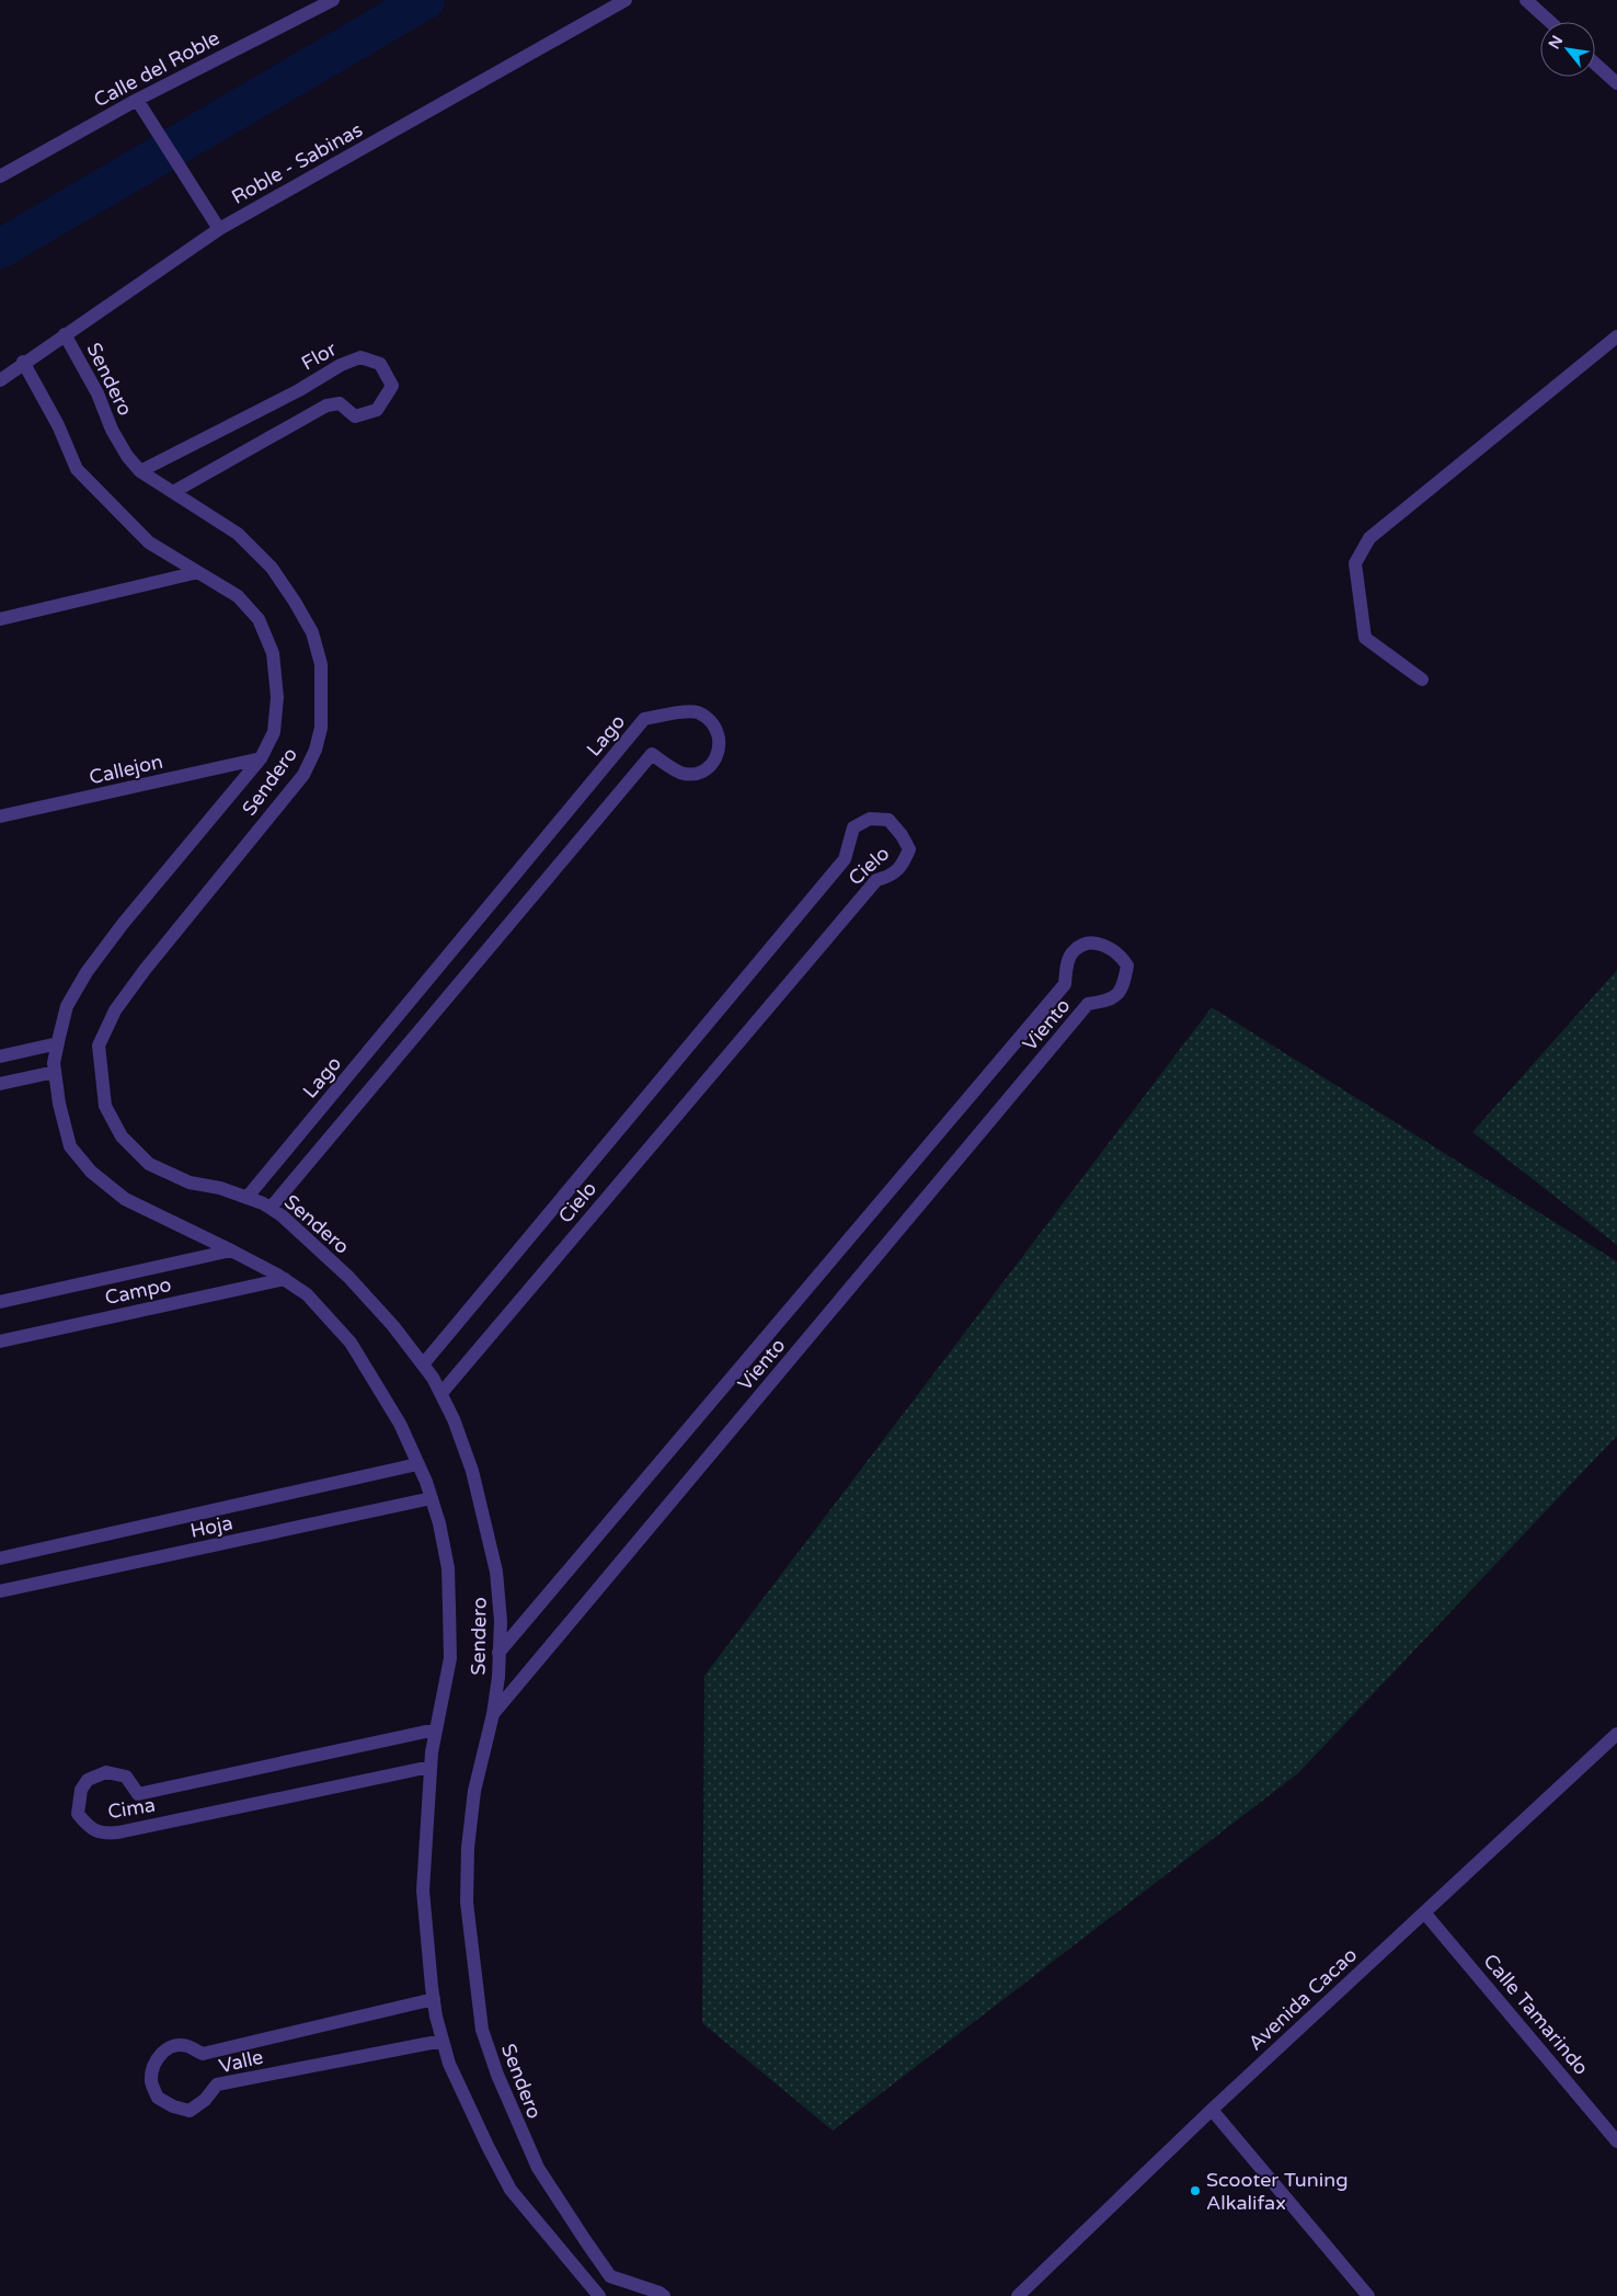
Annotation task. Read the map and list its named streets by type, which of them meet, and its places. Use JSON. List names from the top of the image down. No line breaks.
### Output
{"streets":{"street":["Calle del Roble","Roble - Sabinas","Flor","Sendero","Lago","Callejon","Cielo","Viento","Campo","Hoja","Cima","Avenida Cacao","Calle Tamarindo","Valle"]},"crossings":[["Roble - Sabinas","Sendero"],["Flor","Sendero"],["Sendero","Lago"],["Sendero","Callejon"],["Sendero","Cielo"],["Sendero","Viento"],["Sendero","Campo"],["Sendero","Hoja"],["Sendero","Cima"],["Sendero","Valle"],["Avenida Cacao","Calle Tamarindo"]],"places":["Scooter Tuning Alkalifax"],"north":"top left"}
